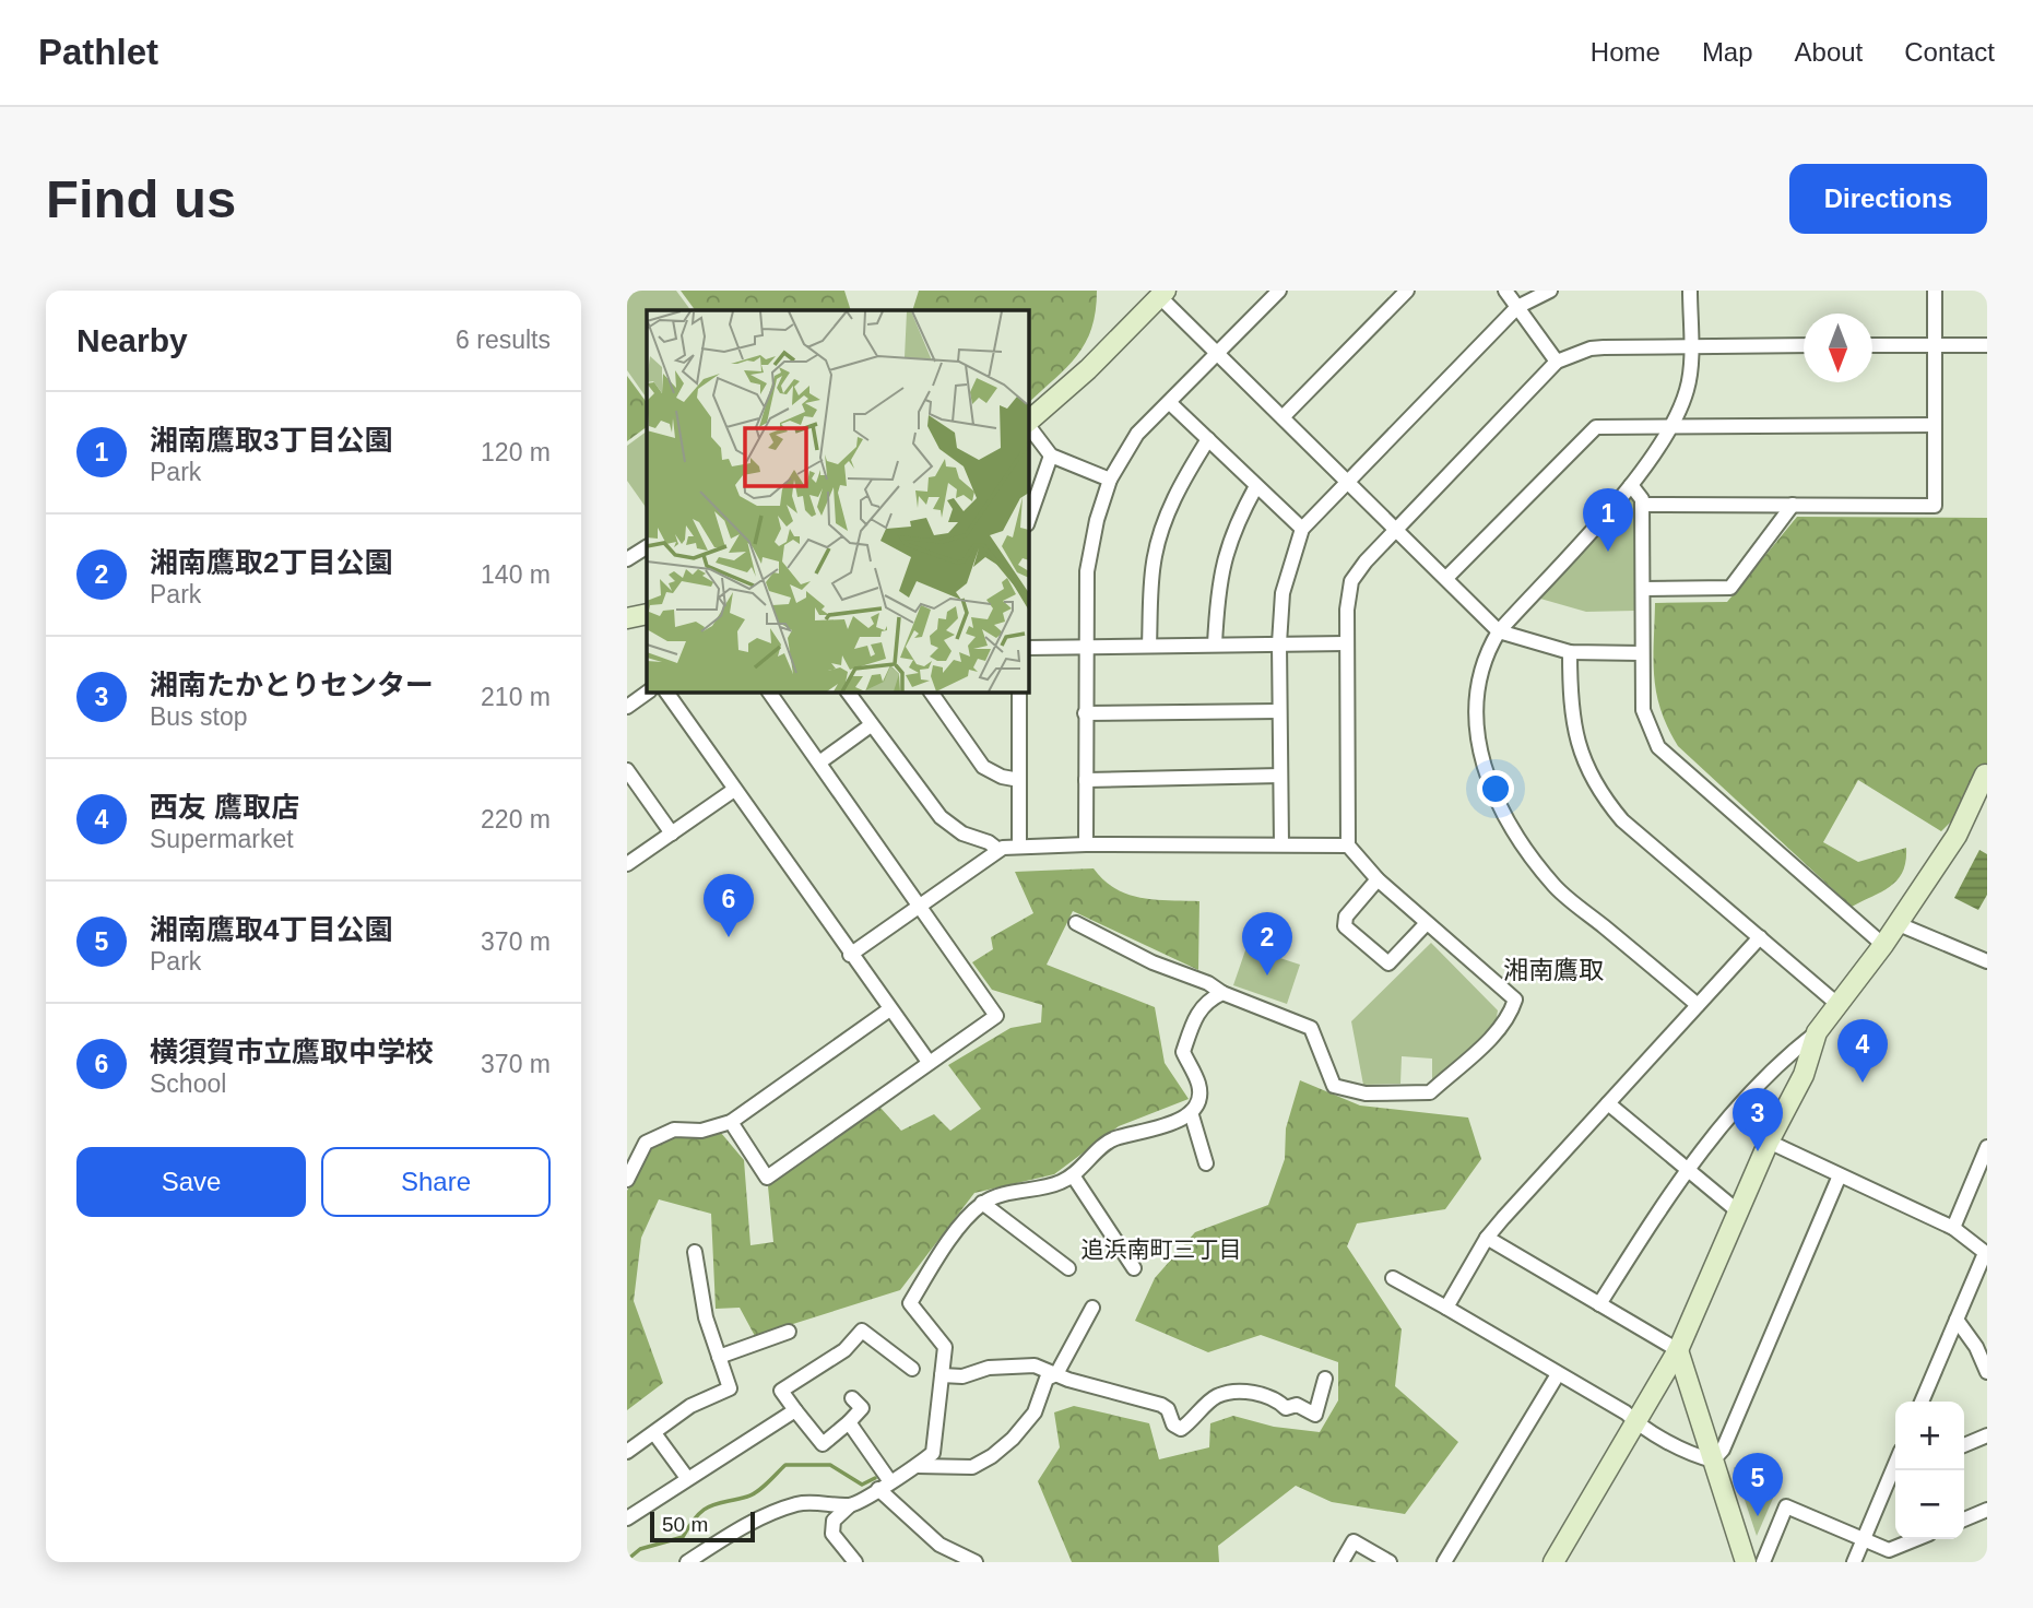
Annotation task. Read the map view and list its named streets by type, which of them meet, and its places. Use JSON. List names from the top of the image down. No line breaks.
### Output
{"districts":["湘南鷹取","追浜南町三丁目"],"scale_bar":"50 m","north":"bottom","page":{"header":"Pathlet","nav":["Home","Map","About","Contact"],"buttons":["Directions",["Save","Share"]],"title":"Find us","heading":["Nearby","6 results"],"list":[{"mark":"1","name":"湘南鷹取3丁目公園","note":"Park","value":"120 m"},{"mark":"2","name":"湘南鷹取2丁目公園","note":"Park","value":"140 m"},{"mark":"3","name":"湘南たかとりセンター","note":"Bus stop","value":"210 m"},{"mark":"4","name":"西友 鷹取店","note":"Supermarket","value":"220 m"},{"mark":"5","name":"湘南鷹取4丁目公園","note":"Park","value":"370 m"},{"mark":"6","name":"横須賀市立鷹取中学校","note":"School","value":"370 m"}],"pins":["1","6","2","4","3","5"],"map_buttons":["+","−"],"scale":"50 m"}}
